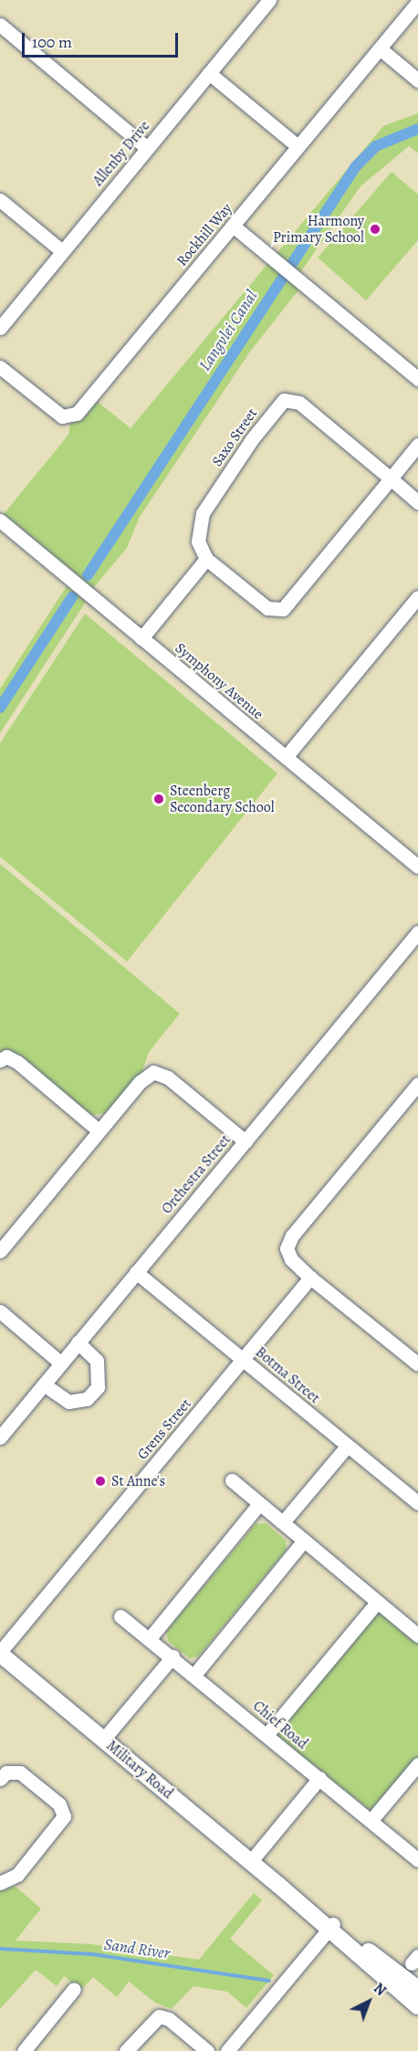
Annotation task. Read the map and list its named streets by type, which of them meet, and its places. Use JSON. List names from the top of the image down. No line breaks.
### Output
{"streets":{"main road":["Military Road"],"street":["Allenby Drive","Rockhill Way","Saxo Street","Symphony Avenue","Orchestra Street","Botma Street","Grens Street","Chief Road"]},"crossings":[["Orchestra Street","Botma Street"],["Botma Street","Grens Street"],["Grens Street","Military Road"]],"water":["Langvlei Canal","Sand River"],"places":["Harmony Primary School","Steenberg Secondary School","St Anne's"],"scale_bar":"100 m","north":"top right"}
